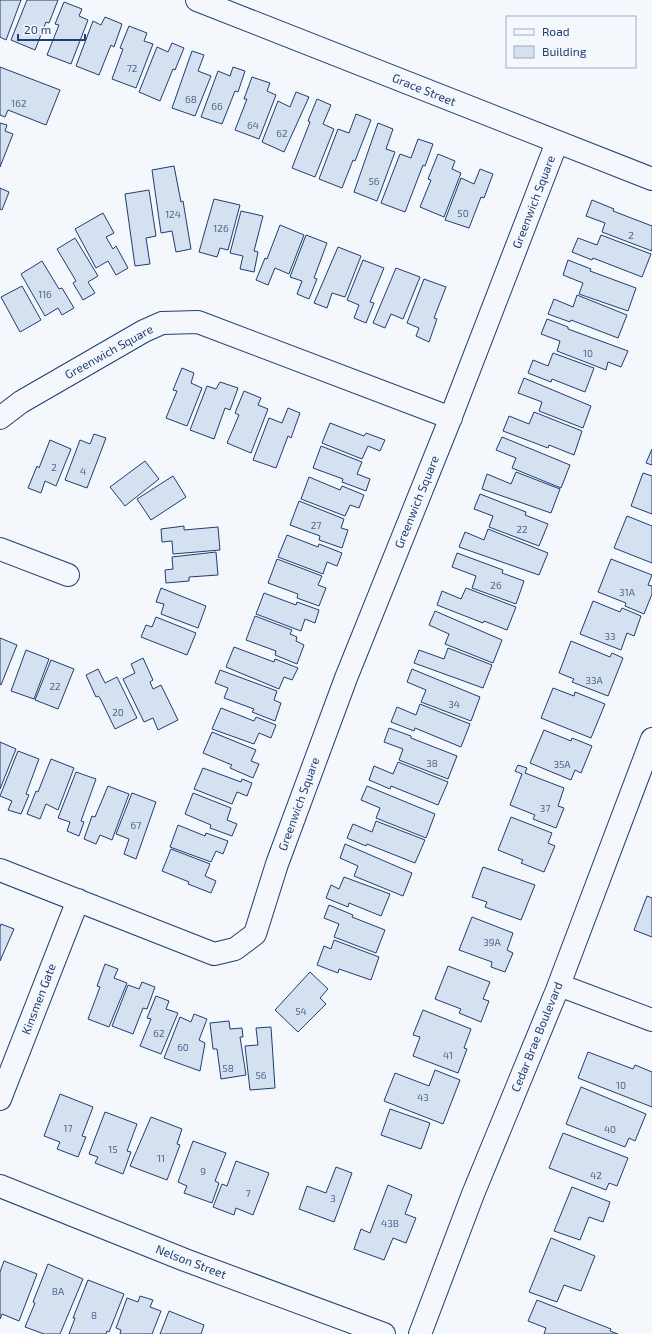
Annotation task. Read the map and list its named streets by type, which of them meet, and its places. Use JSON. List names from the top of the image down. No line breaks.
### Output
{"streets":{"street":["Grace Street","Greenwich Square","Kinsmen Gate","Cedar Brae Boulevard","Nelson Street"]},"crossings":[["Grace Street","Greenwich Square"],["Greenwich Square","Kinsmen Gate"]],"house_numbers":["72","68","162","66","64","62","56","50","124","126","2","116","10","2","4","27","22","26","31A","33","33A","22","34","20","38","35A","37","67","39A","54","62","60","41","58","56","10","43","17","40","15","11","9","42","7","3","43B","8A","8"],"legend":["Road","Building"],"scale_bar":"20 m"}
